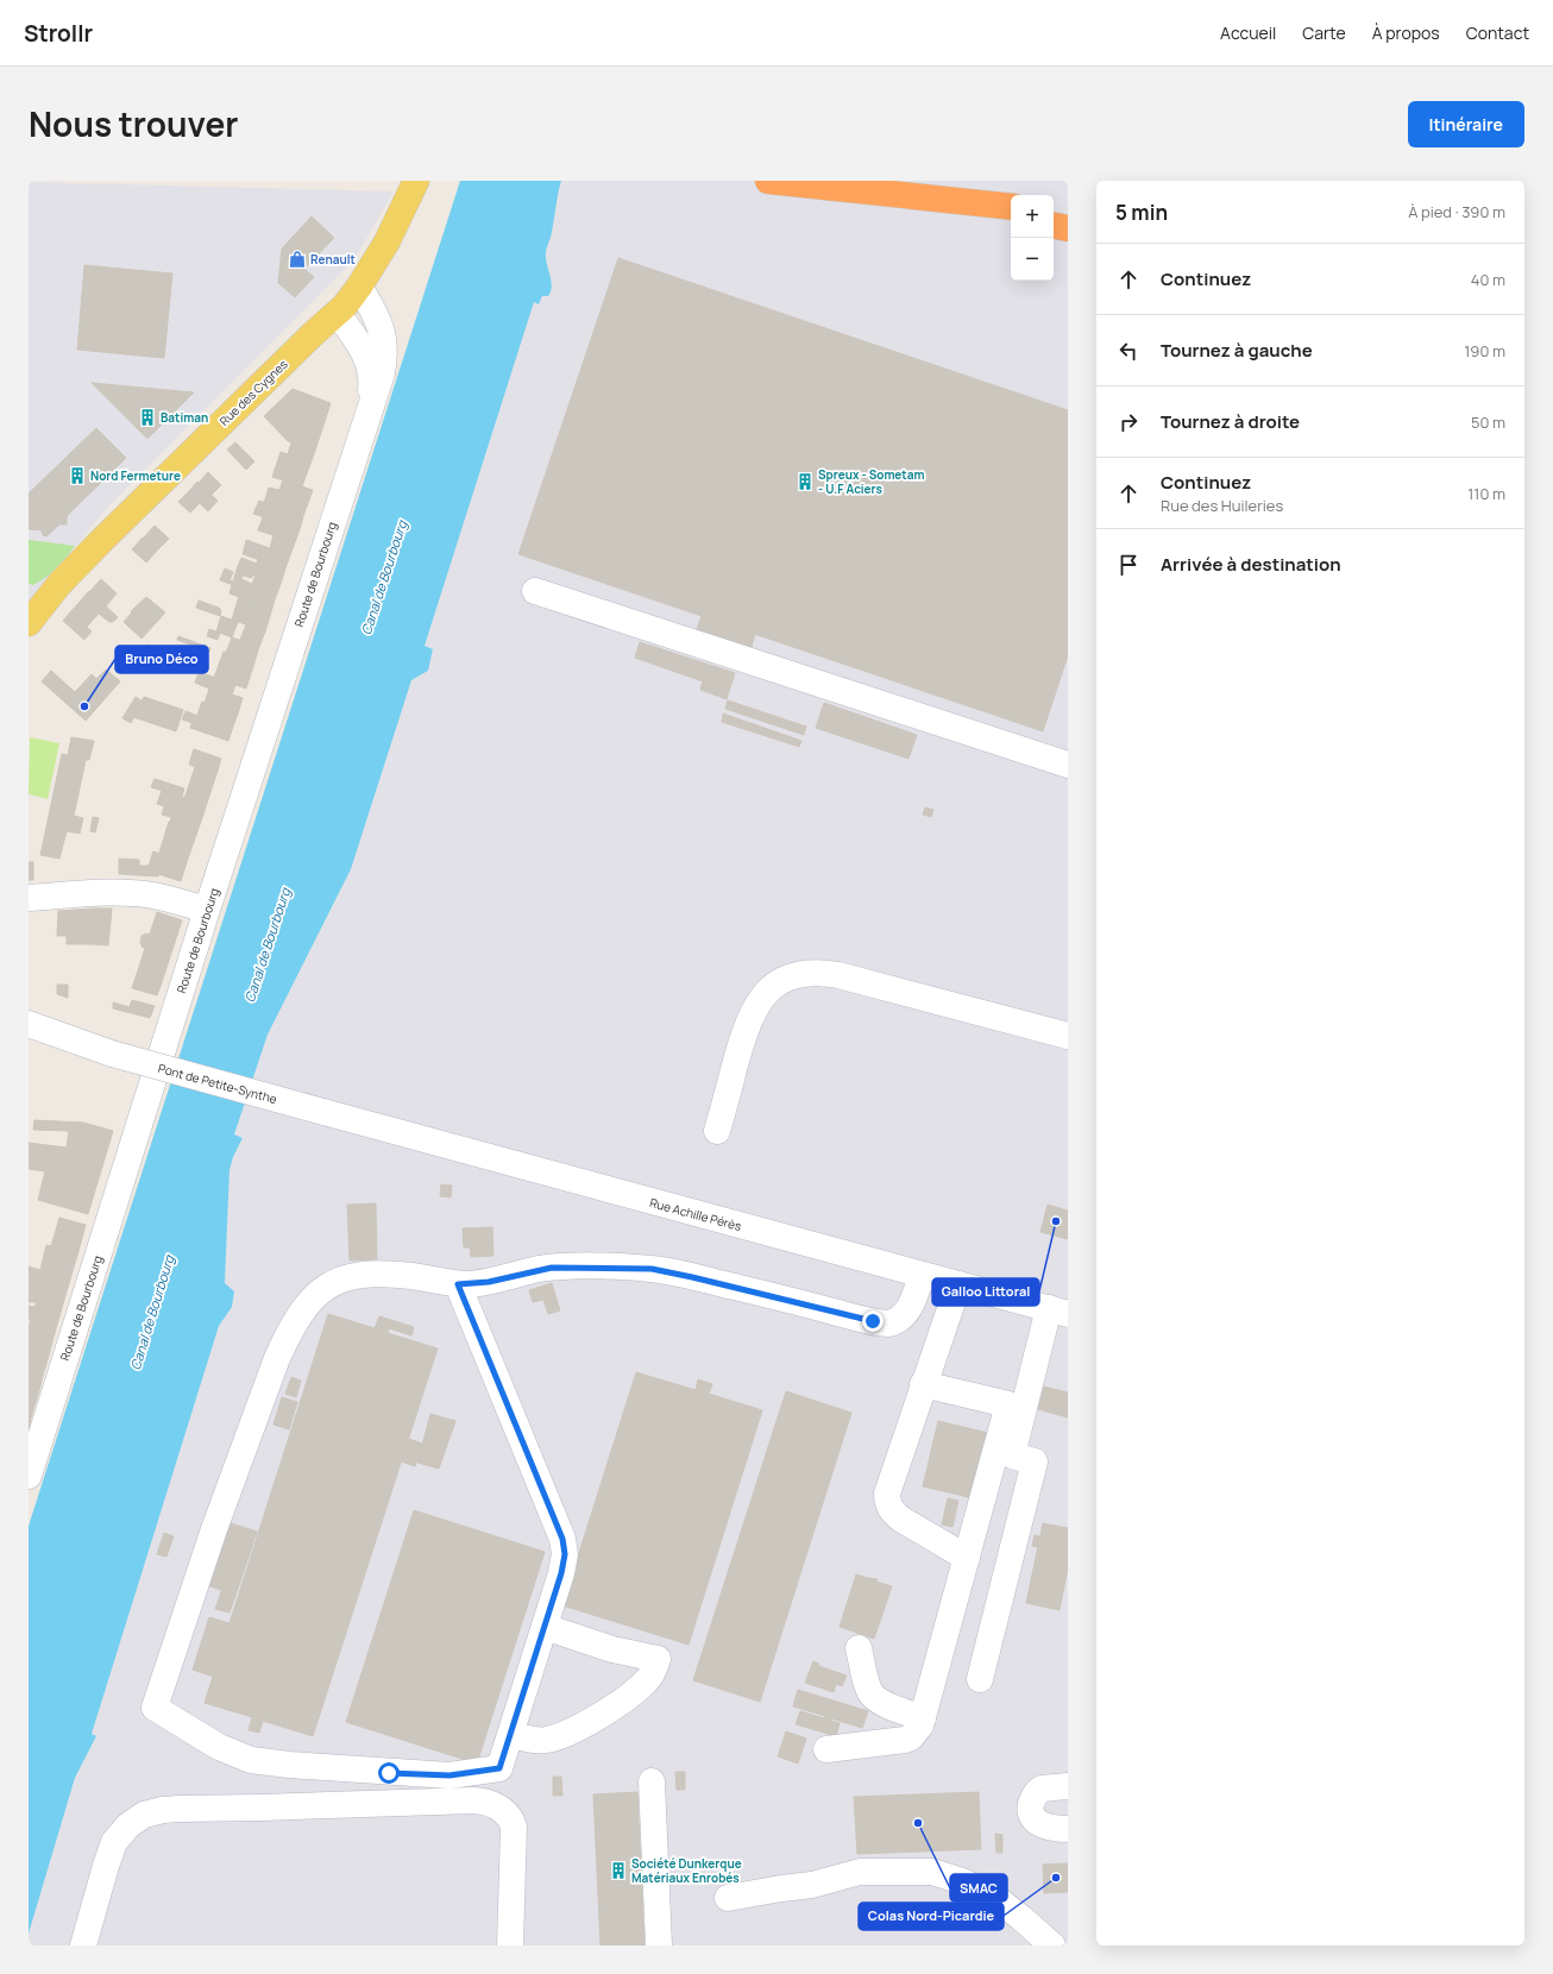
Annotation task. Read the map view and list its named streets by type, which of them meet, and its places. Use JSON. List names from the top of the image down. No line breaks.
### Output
{"streets":{"main road":["Rue des Cygnes"],"street":["Route de Bourbourg","Pont de Petite-Synthe","Rue Achille Pérès"]},"crossings":[["Rue des Cygnes","Route de Bourbourg"],["Pont de Petite-Synthe","Rue Achille Pérès"]],"water":["Canal de Bourbourg"],"places":{"shop":["Renault"],"building":["Batiman","Nord Fermeture","Spreux - Sometam - U.F Aciers","Société Dunkerque Matériaux Enrobés"],"other":["Bruno Déco","Galloo Littoral","SMAC","Colas Nord-Picardie"]},"page":{"header":"Strollr","nav":["Accueil","Carte","À propos","Contact"],"title":"Nous trouver","buttons":"Itinéraire","heading":["5 min","À pied · 390 m"],"map_buttons":["+","−"],"list":[["Continuez","40 m"],["Tournez à gauche","190 m"],["Tournez à droite","50 m"],["Continuez","Rue des Huileries","110 m"],"Arrivée à destination"]}}
